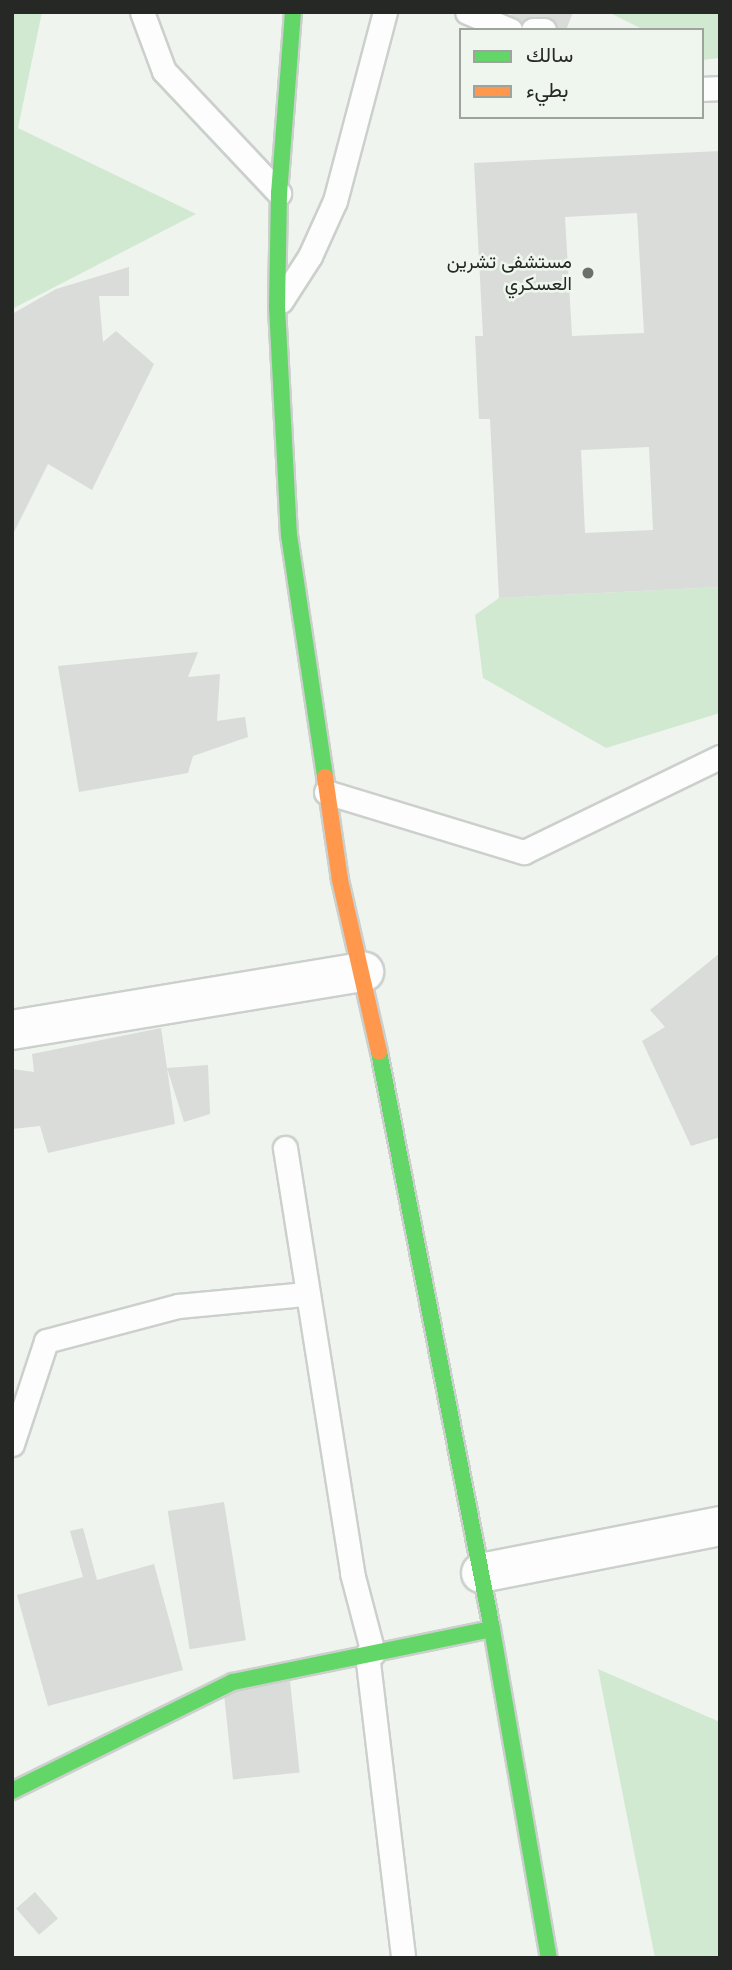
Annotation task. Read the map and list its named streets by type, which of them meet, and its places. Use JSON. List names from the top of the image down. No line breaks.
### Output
{"places":["مستشفى تشرين العسكري"],"legend":["سالك","بطيء"]}
